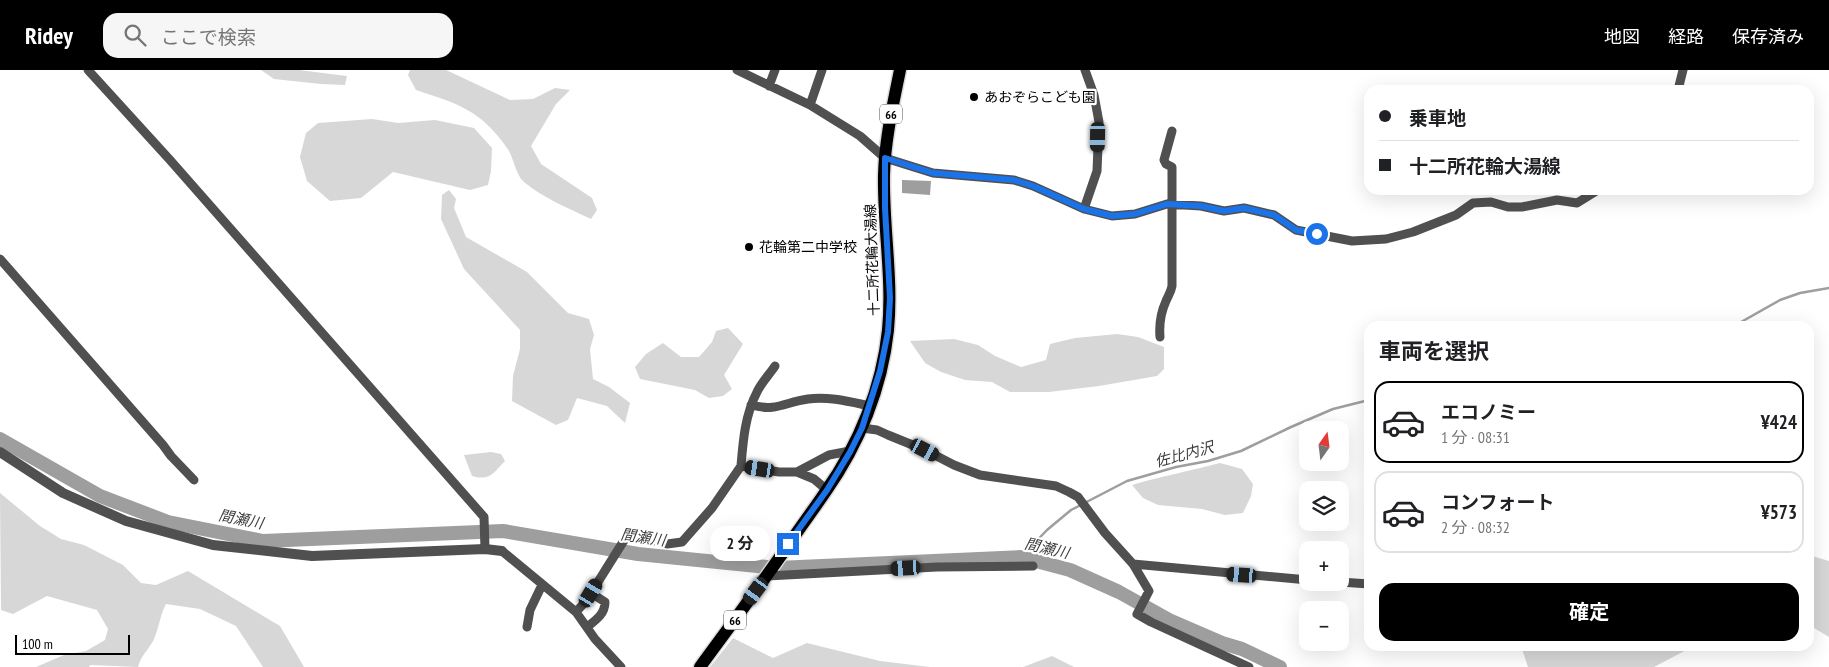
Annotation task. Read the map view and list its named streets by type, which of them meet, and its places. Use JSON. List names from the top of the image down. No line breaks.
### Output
{"streets":{"main road":["66","十二所花輪大湯線"]},"water":["佐比内沢","間瀬川"],"places":["あおぞらこども園","花輪第二中学校"],"scale_bar":"100 m","north":"top","page":{"header":"Ridey","search":"ここで検索","nav":["地図","経路","保存済み"],"banner":["乗車地","十二所花輪大湯線"],"heading":"車両を選択","list":[{"name":"エコノミー","note":"1 分 · 08:31","value":"¥424"},{"name":"コンフォート","note":"2 分 · 08:32","value":"¥573"}],"map_buttons":["+","−"],"bubble":"2 分","buttons":"確定","scale":"100 m"}}
